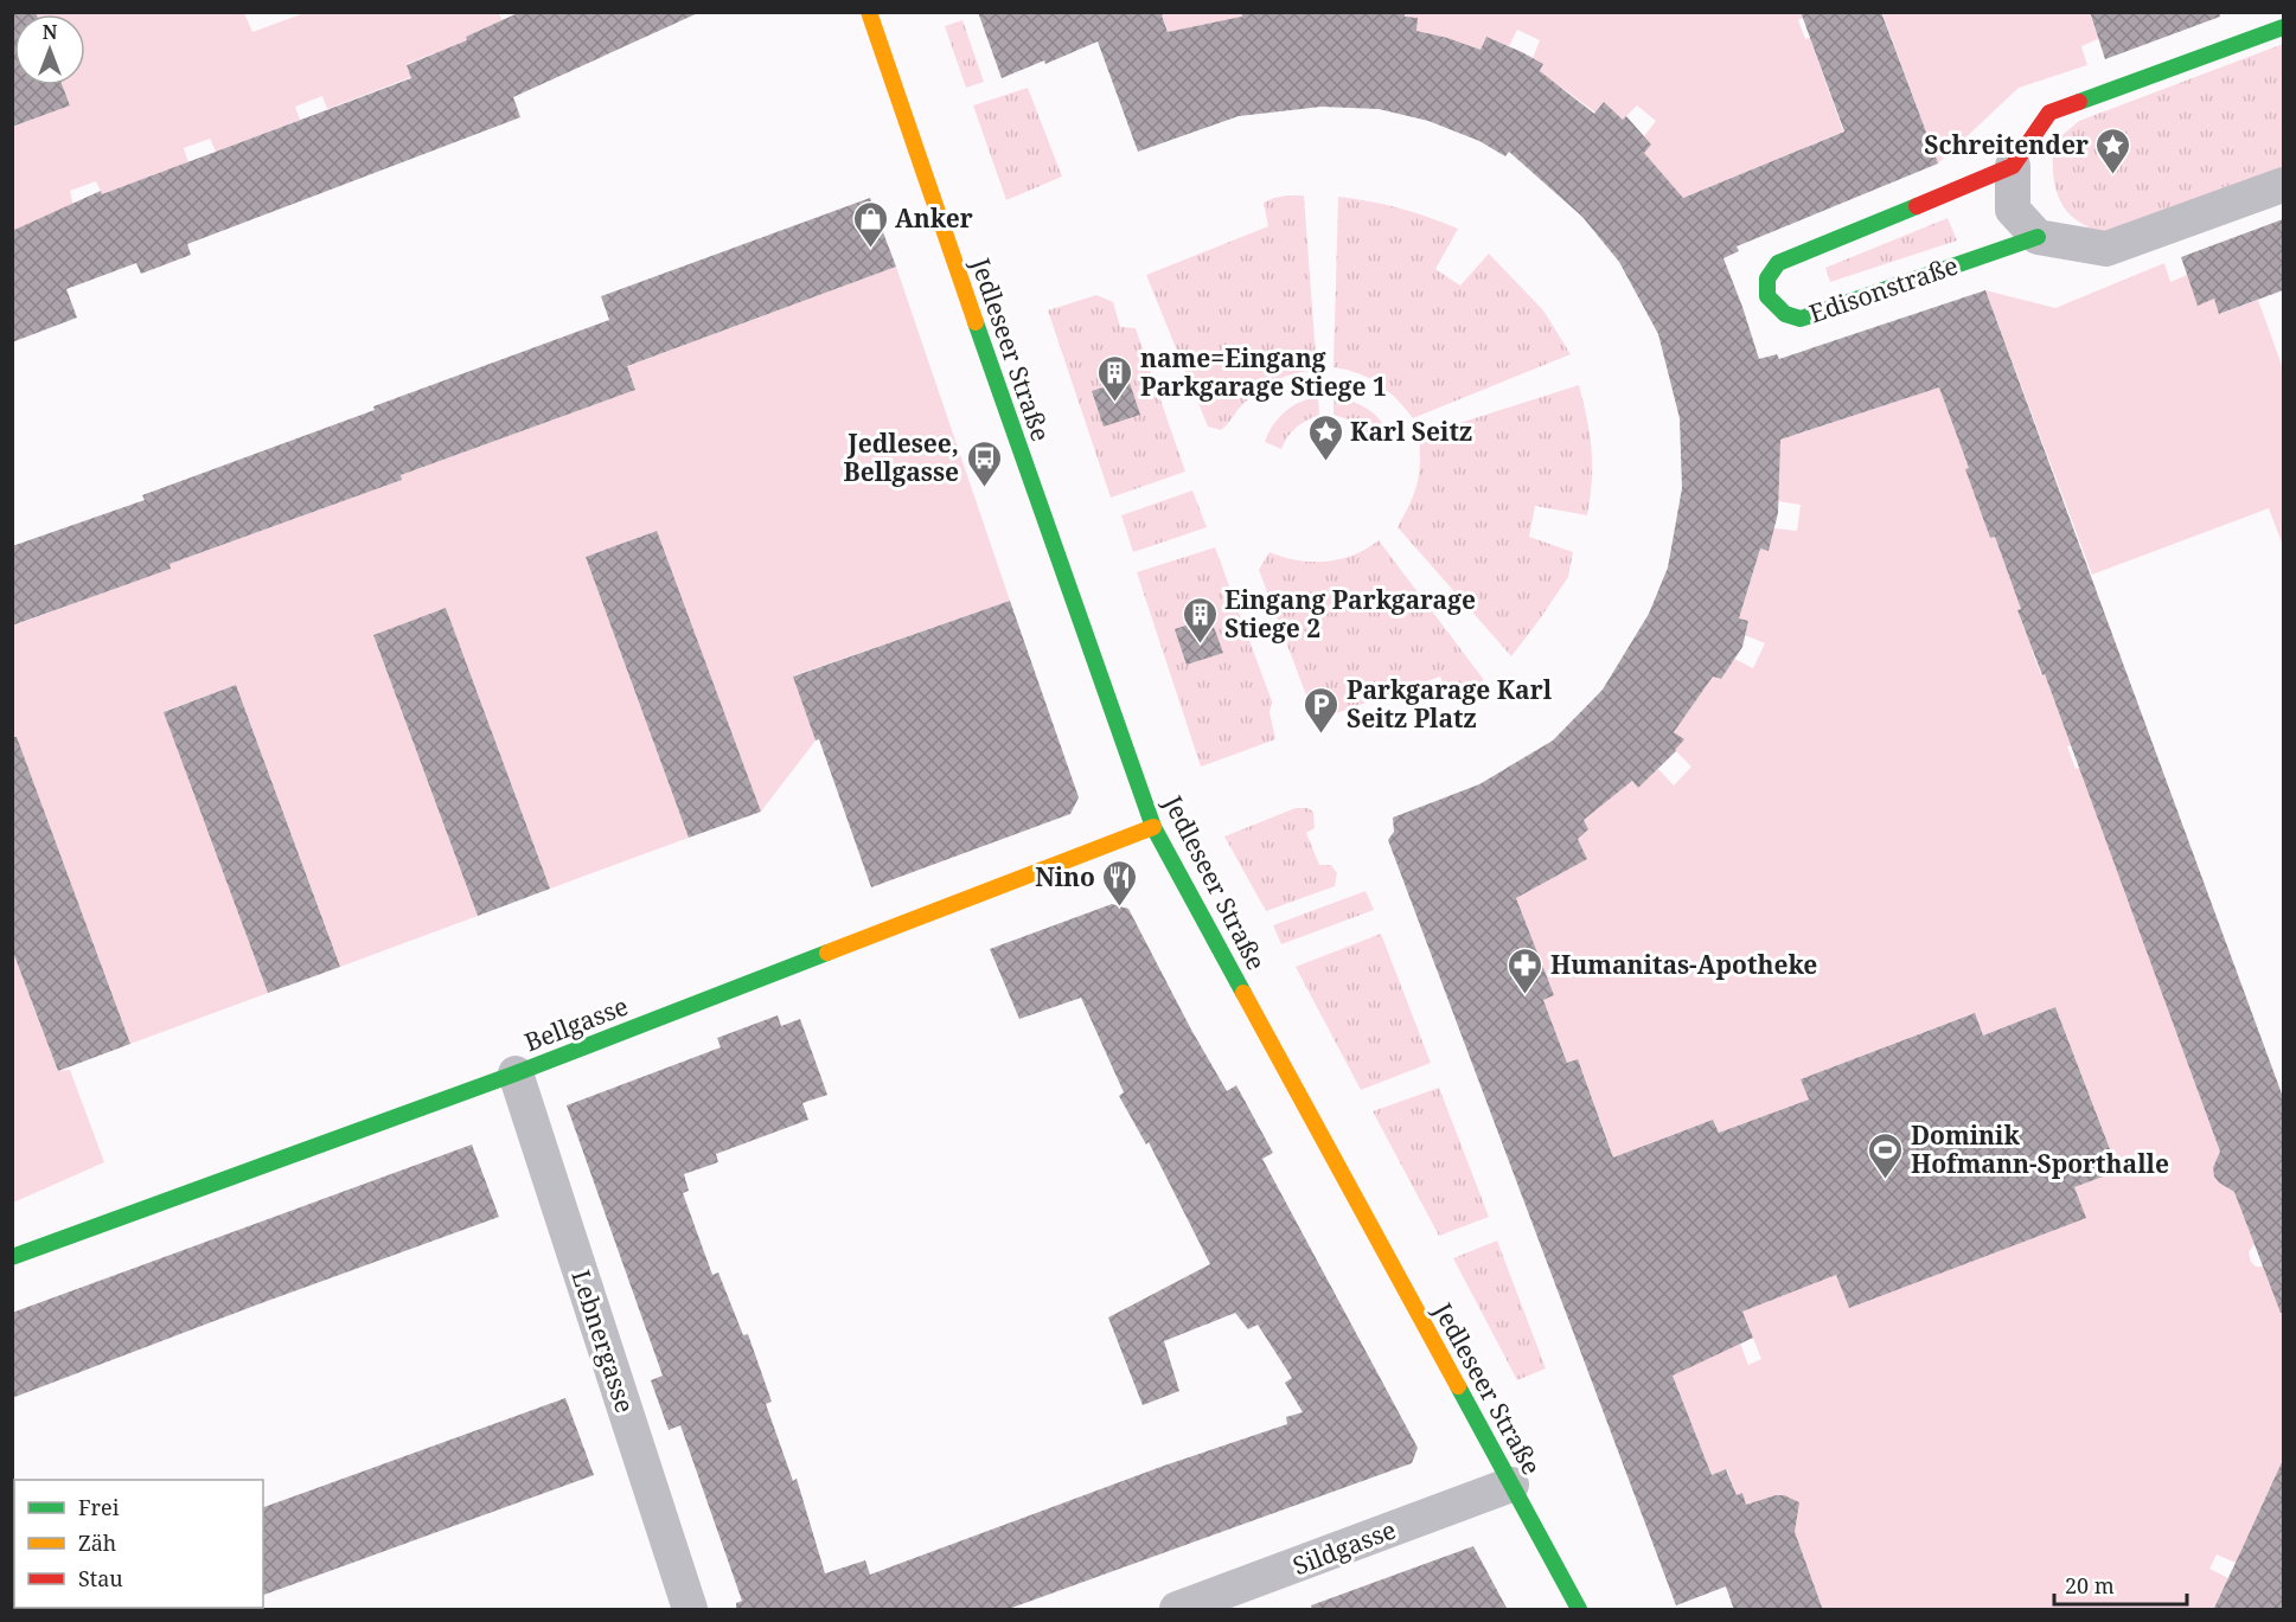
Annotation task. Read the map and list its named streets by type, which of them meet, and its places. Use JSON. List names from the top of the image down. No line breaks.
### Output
{"streets":{"street":["Edisonstraße","Jedleseer Straße","Bellgasse","Lebnergasse","Sildgasse"]},"crossings":[["Jedleseer Straße","Bellgasse"],["Jedleseer Straße","Sildgasse"],["Bellgasse","Lebnergasse"]],"places":{"place":["Schreitender","Karl Seitz"],"shop":["Anker"],"building":["name=Eingang Parkgarage Stiege 1","Eingang Parkgarage Stiege 2"],"bus stop":["Jedlesee, Bellgasse"],"parking":["Parkgarage Karl Seitz Platz"],"restaurant":["Nino"],"pharmacy":["Humanitas-Apotheke"],"sports":["Dominik Hofmann-Sporthalle"]},"legend":["Frei","Zäh","Stau"],"scale_bar":"20 m","north":"top"}
